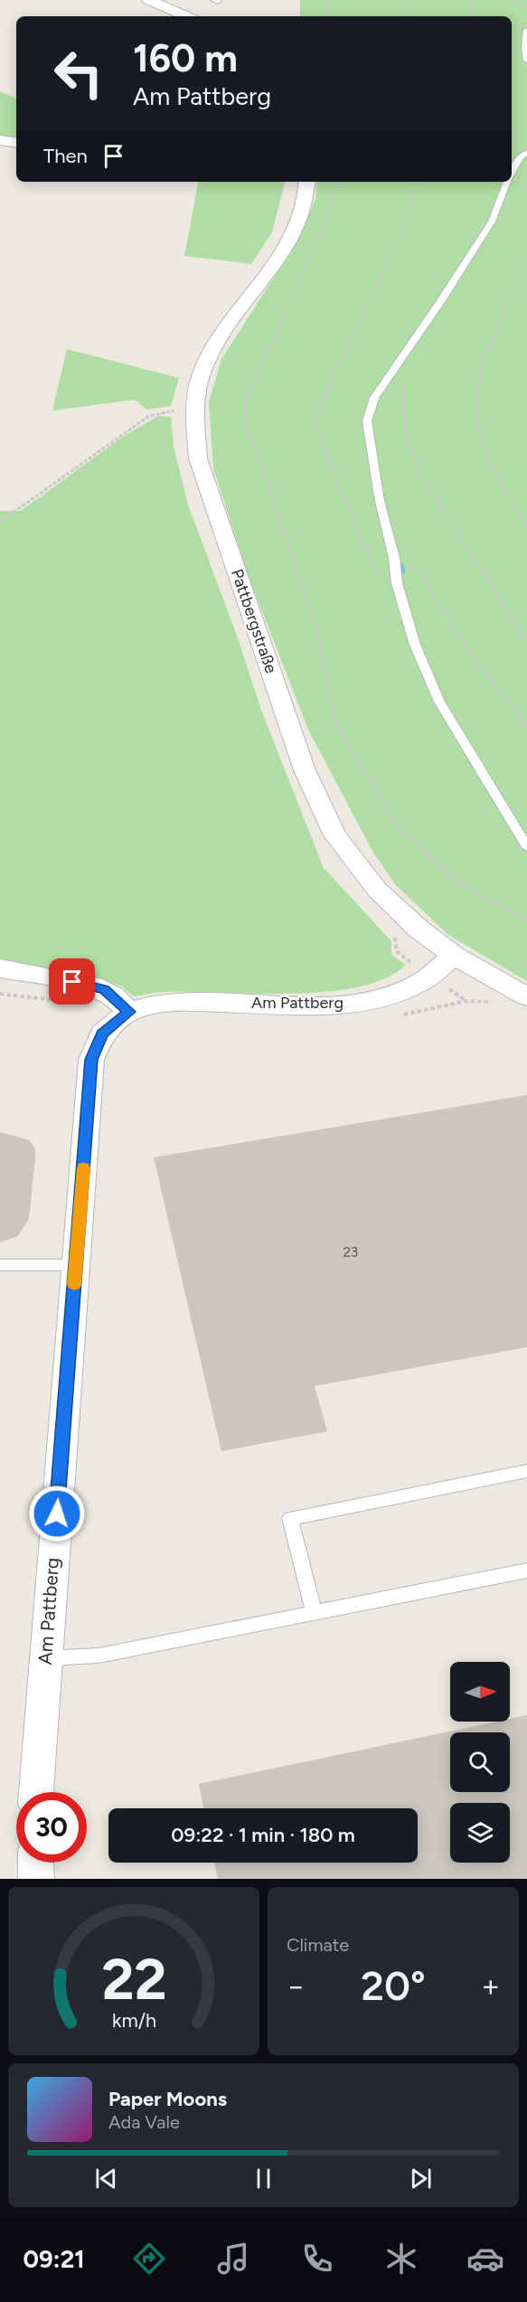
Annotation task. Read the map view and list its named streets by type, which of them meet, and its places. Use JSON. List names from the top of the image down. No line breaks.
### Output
{"streets":{"street":["Pattbergstraße","Am Pattberg"]},"crossings":[["Pattbergstraße","Am Pattberg"]],"house_numbers":["23"],"north":"right","page":{"turn":["160 m","Am Pattberg"],"then":"Then","limit":"30","trip":"09:22 · 1 min · 180 m","tile":"Climate","heat":["−","20°","+"],"song":["Paper Moons","Ada Vale"],"tabs":"09:21","gauge":["22","km/h"]}}
